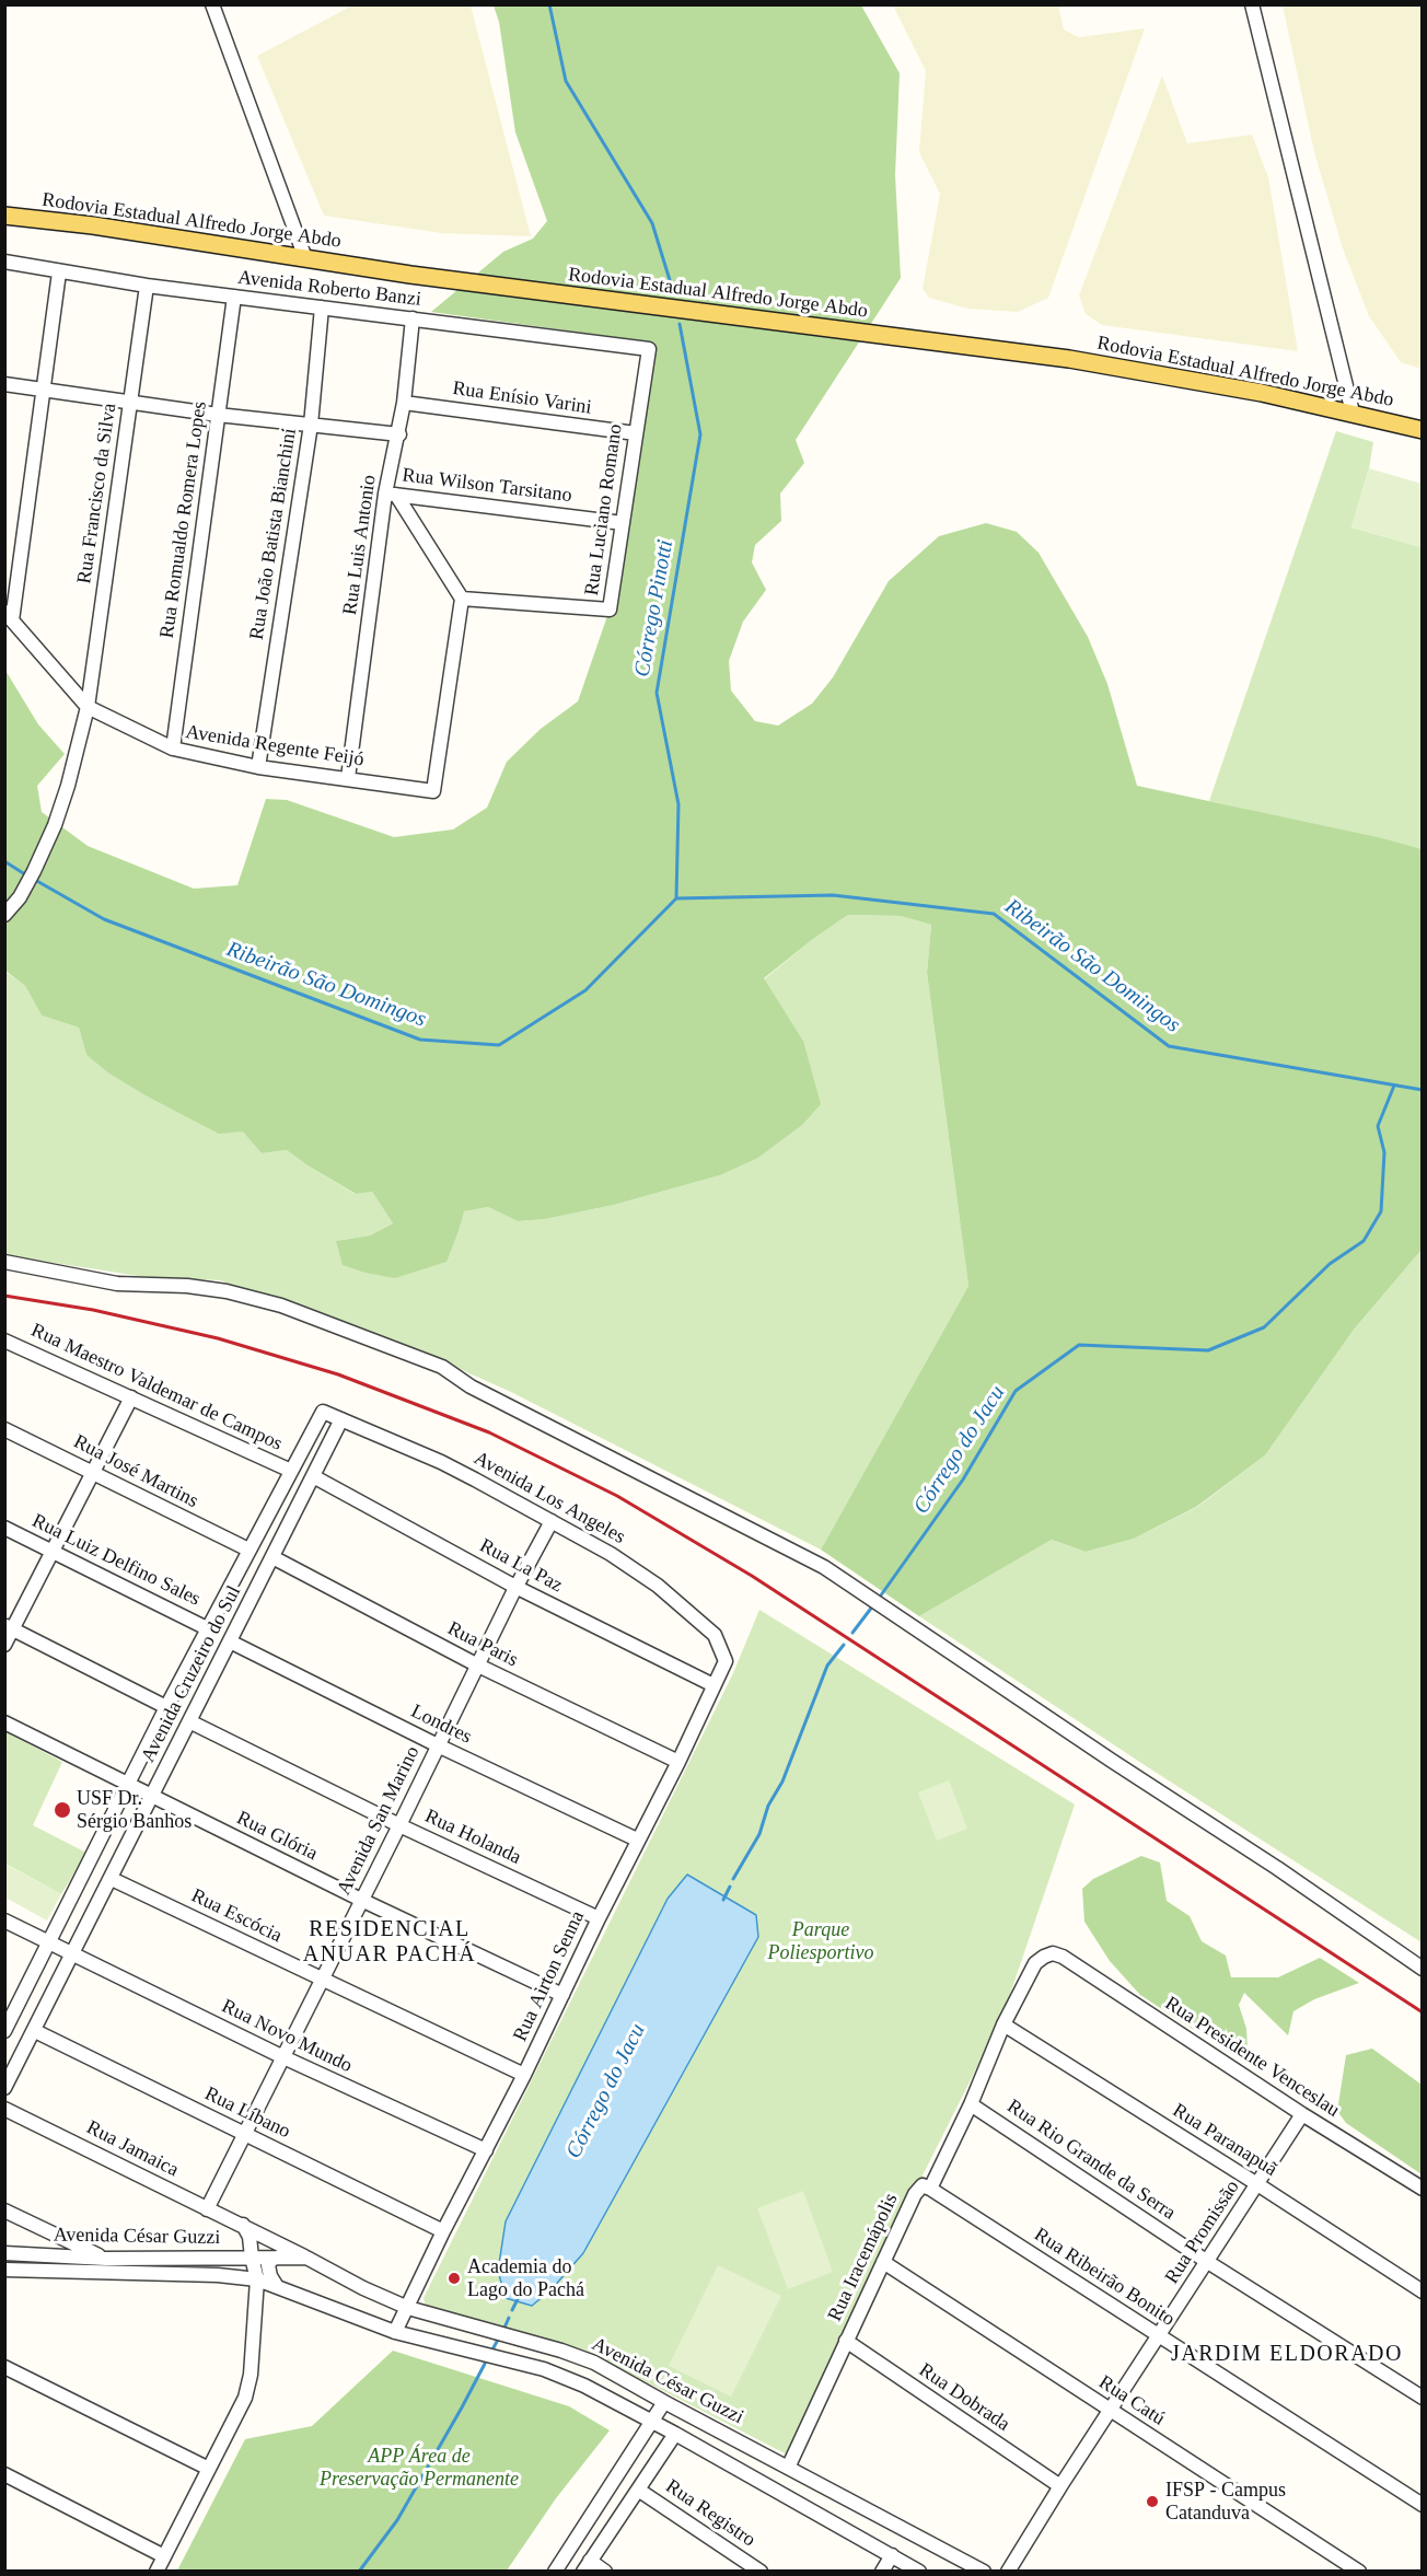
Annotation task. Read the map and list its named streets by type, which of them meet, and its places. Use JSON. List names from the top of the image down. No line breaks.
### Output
{"streets":{"main road":["Rodovia Estadual Alfredo Jorge Abdo"],"street":["Avenida Roberto Banzi","Rua Enísio Varini","Rua Wilson Tarsitano","Rua Francisco da Silva","Rua Luciano Romano","Rua Romualdo Romera Lopes","Rua João Batista Bianchini","Rua Luis Antonio","Avenida Regente Feijó","Rua Maestro Valdemar de Campos","Rua José Martins","Avenida Los Angeles","Rua Luiz Delfino Sales","Rua La Paz","Rua Paris","Avenida Cruzeiro do Sul","Londres","Avenida San Marino","Rua Glória","Rua Holanda","Rua Escócia","Rua Airton Senna","Rua Novo Mundo","Rua Presidente Venceslau","Rua Líbano","Rua Paranapuã","Rua Jamaica","Rua Rio Grande da Serra","Rua Promissão","Avenida César Guzzi","Rua Iracemápolis","Rua Ribeirão Bonito","Rua Dobrada","Rua Catú","Rua Registro"]},"crossings":[["Avenida Roberto Banzi","Rua Francisco da Silva"],["Avenida Roberto Banzi","Rua Luciano Romano"],["Avenida Roberto Banzi","Rua Romualdo Romera Lopes"],["Avenida Roberto Banzi","Rua João Batista Bianchini"],["Avenida Roberto Banzi","Rua Luis Antonio"],["Rua Enísio Varini","Rua Luciano Romano"],["Rua Enísio Varini","Rua Luis Antonio"],["Rua Wilson Tarsitano","Rua Luciano Romano"],["Rua Wilson Tarsitano","Rua Luis Antonio"],["Rua Francisco da Silva","Avenida Regente Feijó"],["Rua Luciano Romano","Avenida Regente Feijó"],["Rua Romualdo Romera Lopes","Avenida Regente Feijó"],["Rua João Batista Bianchini","Avenida Regente Feijó"],["Rua Luis Antonio","Avenida Regente Feijó"],["Rua Maestro Valdemar de Campos","Avenida Cruzeiro do Sul"],["Rua José Martins","Avenida Cruzeiro do Sul"],["Avenida Los Angeles","Avenida Cruzeiro do Sul"],["Avenida Los Angeles","Avenida San Marino"],["Avenida Los Angeles","Rua Airton Senna"],["Rua Luiz Delfino Sales","Avenida Cruzeiro do Sul"],["Rua La Paz","Avenida Cruzeiro do Sul"],["Rua La Paz","Avenida San Marino"],["Rua La Paz","Rua Airton Senna"],["Rua Paris","Avenida Cruzeiro do Sul"],["Rua Paris","Avenida San Marino"],["Rua Paris","Rua Airton Senna"],["Avenida Cruzeiro do Sul","Londres"],["Avenida Cruzeiro do Sul","Rua Glória"],["Avenida Cruzeiro do Sul","Rua Holanda"],["Avenida Cruzeiro do Sul","Rua Escócia"],["Avenida Cruzeiro do Sul","Rua Novo Mundo"],["Avenida Cruzeiro do Sul","Rua Líbano"],["Londres","Avenida San Marino"],["Londres","Rua Airton Senna"],["Avenida San Marino","Rua Glória"],["Avenida San Marino","Rua Holanda"],["Avenida San Marino","Rua Escócia"],["Avenida San Marino","Rua Novo Mundo"],["Avenida San Marino","Rua Líbano"],["Avenida San Marino","Rua Jamaica"],["Rua Glória","Rua Airton Senna"],["Rua Holanda","Rua Airton Senna"],["Rua Escócia","Rua Airton Senna"],["Rua Airton Senna","Rua Novo Mundo"],["Rua Airton Senna","Rua Líbano"],["Rua Airton Senna","Avenida César Guzzi"],["Rua Presidente Venceslau","Rua Promissão"],["Rua Presidente Venceslau","Rua Iracemápolis"],["Rua Paranapuã","Rua Promissão"],["Rua Paranapuã","Rua Iracemápolis"],["Rua Jamaica","Avenida César Guzzi"],["Rua Rio Grande da Serra","Rua Promissão"],["Rua Rio Grande da Serra","Rua Iracemápolis"],["Rua Promissão","Rua Ribeirão Bonito"],["Rua Promissão","Rua Dobrada"],["Rua Promissão","Rua Catú"],["Avenida César Guzzi","Rua Iracemápolis"],["Rua Iracemápolis","Rua Ribeirão Bonito"],["Rua Iracemápolis","Rua Dobrada"],["Rua Iracemápolis","Rua Catú"]],"districts":["RESIDENCIAL ANUAR PACHÁ","JARDIM ELDORADO"],"water":["Córrego Pinotti","Ribeirão São Domingos","Córrego do Jacu"],"parks":["Parque Poliesportivo","APP Área de Preservação Permanente"],"places":["USF Dr. Sérgio Banhos","Academia do Lago do Pachá","IFSP - Campus Catanduva"]}
